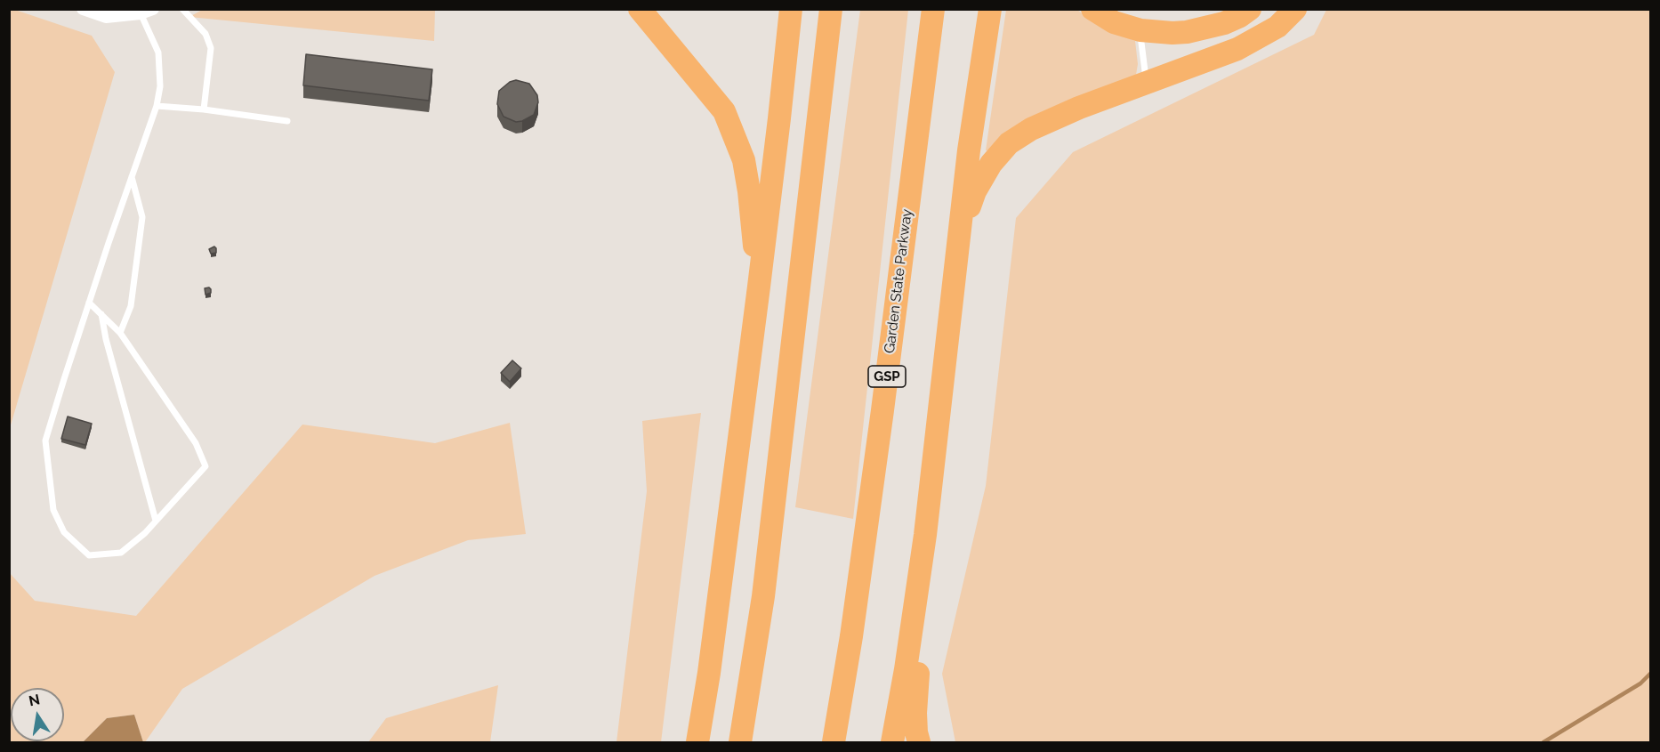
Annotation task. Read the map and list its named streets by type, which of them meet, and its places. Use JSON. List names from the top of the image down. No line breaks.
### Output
{"streets":{"highway":["Garden State Parkway","GSP"]},"north":"top"}
